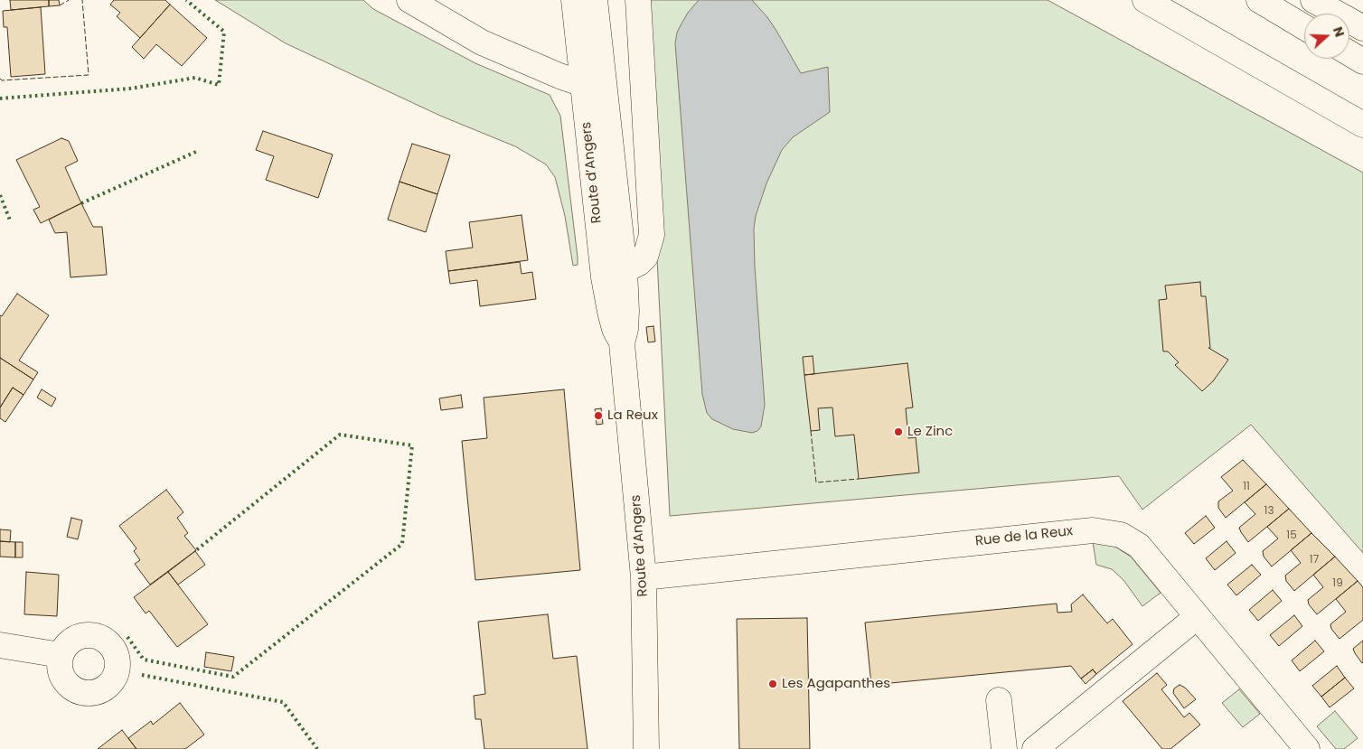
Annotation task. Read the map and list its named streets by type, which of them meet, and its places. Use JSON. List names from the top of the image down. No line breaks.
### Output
{"streets":{"main road":["Route d’Angers","Rue de la Reux"]},"crossings":[["Route d’Angers","Rue de la Reux"]],"places":["La Reux","Le Zinc","Les Agapanthes"],"house_numbers":["11","13","15","17","19"],"north":"right"}
